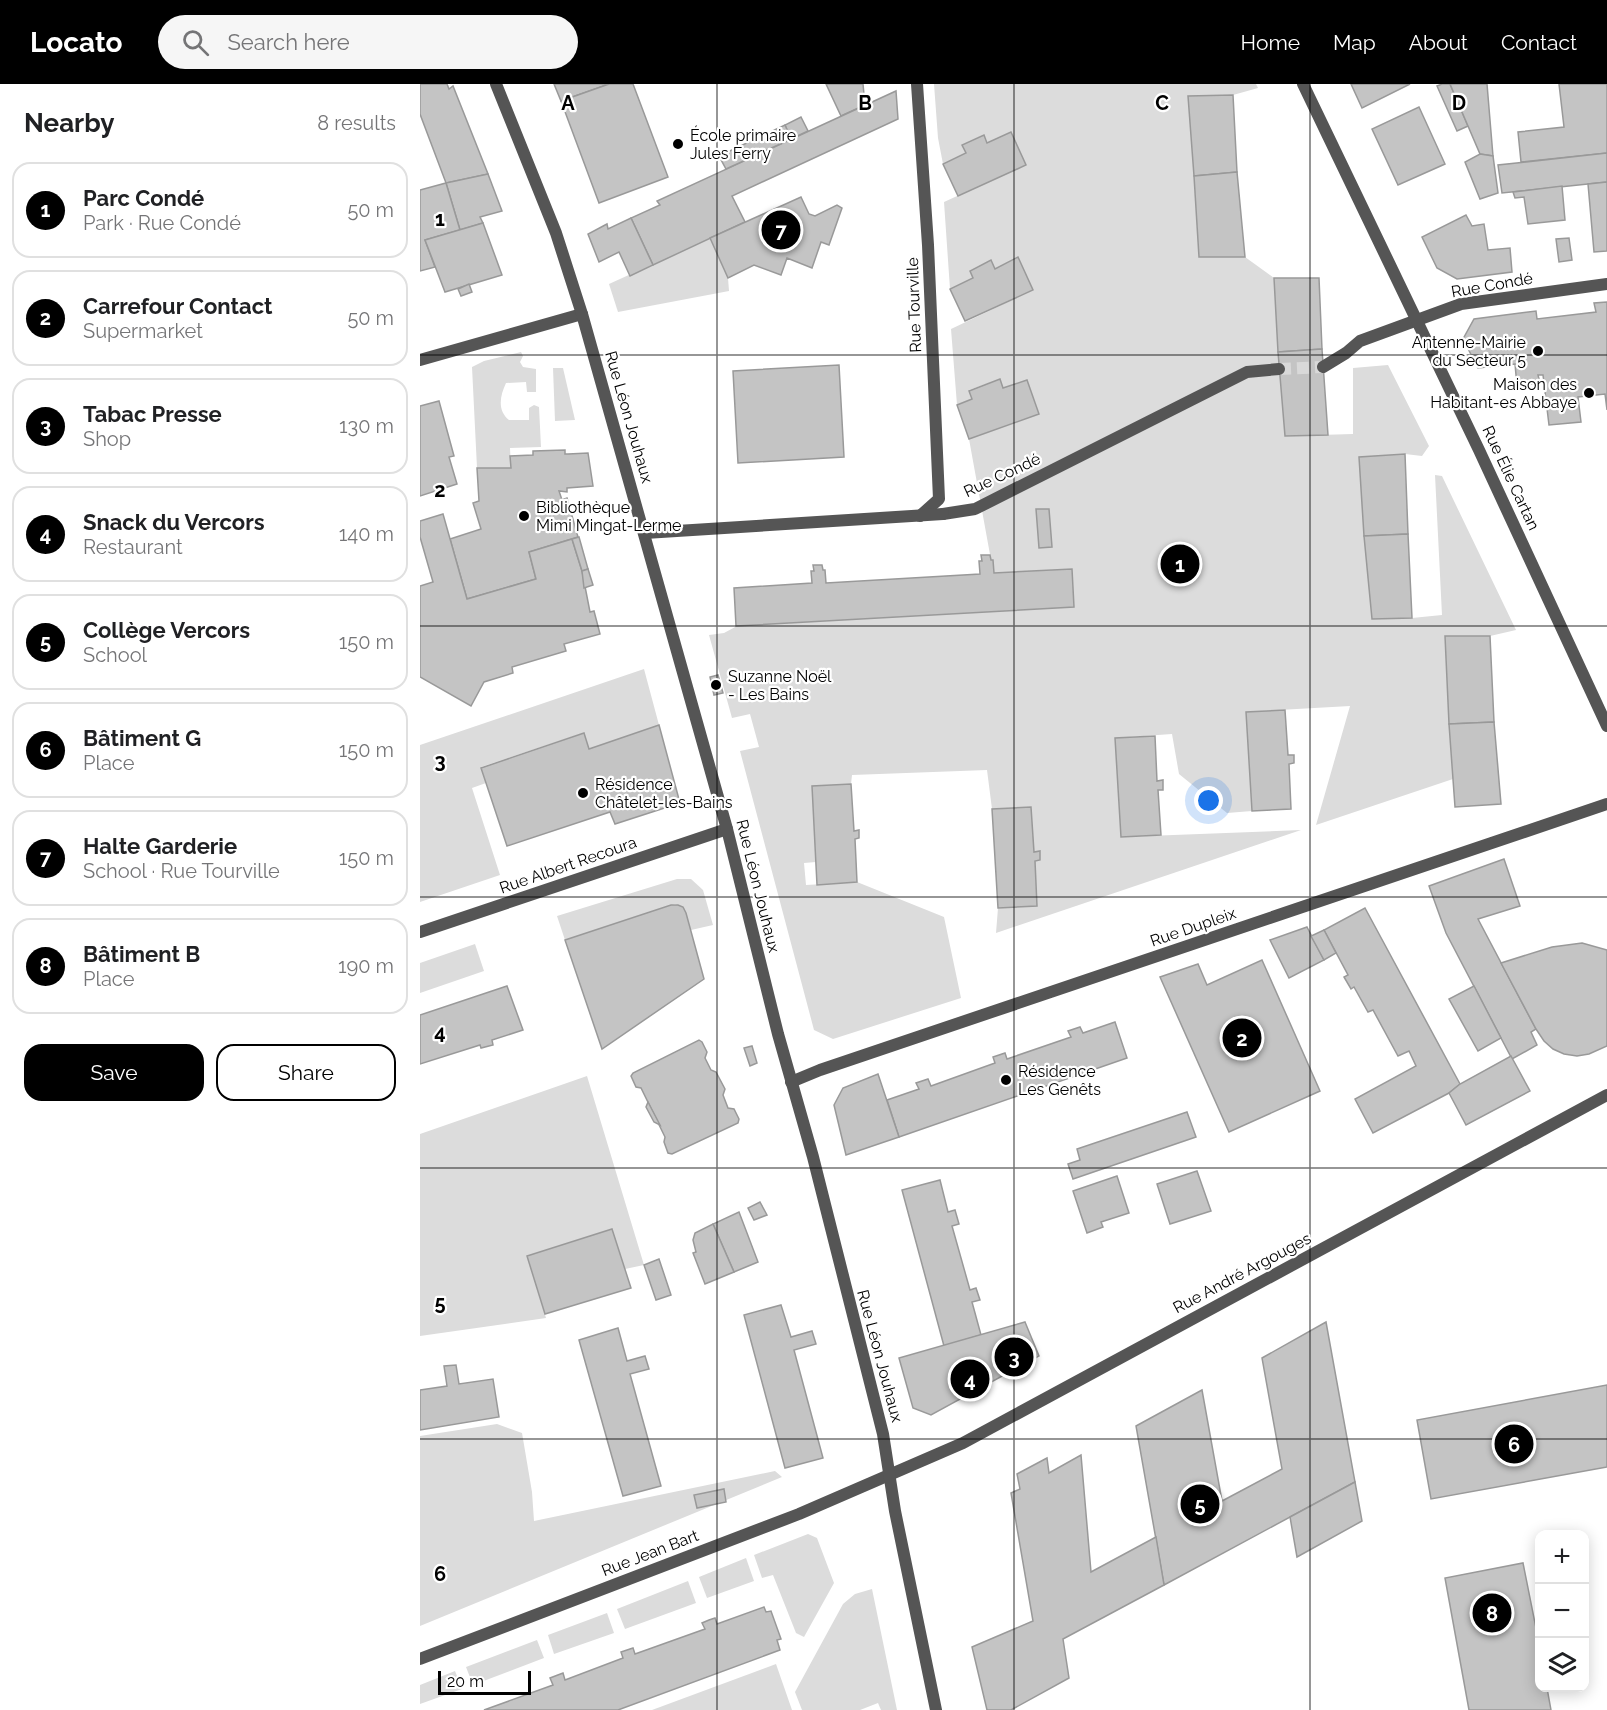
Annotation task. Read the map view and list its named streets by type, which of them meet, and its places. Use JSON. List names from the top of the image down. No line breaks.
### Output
{"streets":{"street":["Rue Condé","Rue Tourville","Rue Léon Jouhaux","Rue Élie Cartan","Rue Albert Recoura","Rue Dupleix","Rue André Argouges","Rue Jean Bart"]},"crossings":[["Rue Condé","Rue Tourville"],["Rue Condé","Rue Léon Jouhaux"],["Rue Condé","Rue Élie Cartan"],["Rue Léon Jouhaux","Rue Albert Recoura"],["Rue Léon Jouhaux","Rue Dupleix"],["Rue Léon Jouhaux","Rue André Argouges"],["Rue Léon Jouhaux","Rue Jean Bart"],["Rue André Argouges","Rue Jean Bart"]],"places":["École primaire Jules Ferry","Antenne-Mairie du Secteur 5","Maison des Habitant-es Abbaye","Bibliothèque Mimi Mingat-Lerme","Suzanne Noël - Les Bains","Résidence Châtelet-les-Bains","Résidence Les Genêts"],"scale_bar":"20 m","page":{"header":"Locato","search":"Search here","nav":["Home","Map","About","Contact"],"heading":["Nearby","8 results"],"list":[{"mark":"1","name":"Parc Condé","note":"Park · Rue Condé","value":"50 m"},{"mark":"2","name":"Carrefour Contact","note":"Supermarket","value":"50 m"},{"mark":"3","name":"Tabac Presse","note":"Shop","value":"130 m"},{"mark":"4","name":"Snack du Vercors","note":"Restaurant","value":"140 m"},{"mark":"5","name":"Collège Vercors","note":"School","value":"150 m"},{"mark":"6","name":"Bâtiment G","note":"Place","value":"150 m"},{"mark":"7","name":"Halte Garderie","note":"School · Rue Tourville","value":"150 m"},{"mark":"8","name":"Bâtiment B","note":"Place","value":"190 m"}],"pins":["7","1","2","3","4","6","5","8"],"buttons":["Save","Share"],"map_buttons":["+","−"],"scale":"20 m"},"grid":{"columns":["A","B","C","D"],"rows":["1","2","3","4","5","6"]}}
